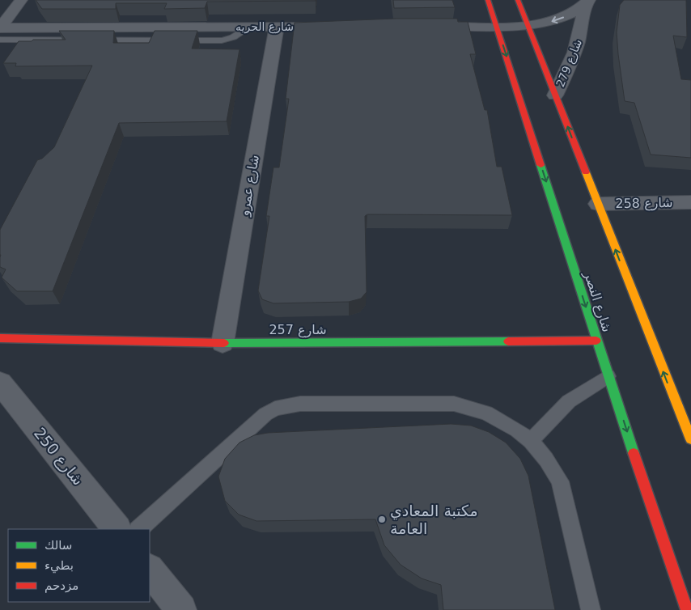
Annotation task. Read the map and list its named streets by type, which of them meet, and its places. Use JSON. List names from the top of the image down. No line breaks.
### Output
{"streets":{"street":["شارع الحريه","شارع 279","شارع عمرو","شارع 258","شارع النصر","شارع 257","شارع 250"]},"crossings":[["شارع الحريه","شارع عمرو"],["شارع عمرو","شارع 257"],["شارع النصر","شارع 257"]],"one_way":["شارع 279"],"places":["مكتبة المعادي العامة"],"legend":["سالك","بطيء","مزدحم"]}
